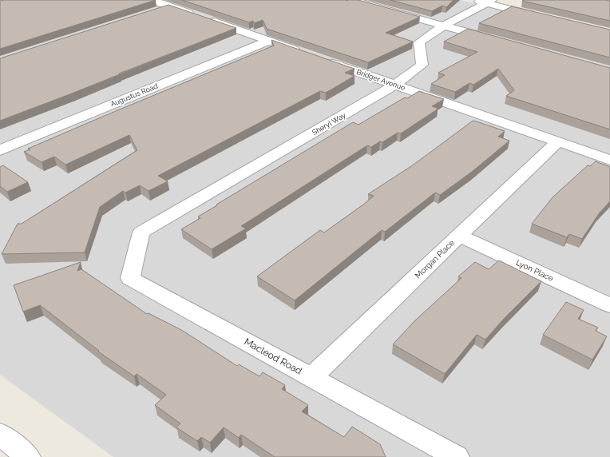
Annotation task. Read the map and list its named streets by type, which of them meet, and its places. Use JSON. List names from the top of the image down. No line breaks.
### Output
{"streets":{"street":["Bridger Avenue","Augustus Road","Sheryl Way","Morgan Place","Lyon Place","Macleod Road"]},"crossings":[["Bridger Avenue","Sheryl Way"],["Bridger Avenue","Morgan Place"],["Sheryl Way","Macleod Road"],["Morgan Place","Lyon Place"],["Morgan Place","Macleod Road"]]}
